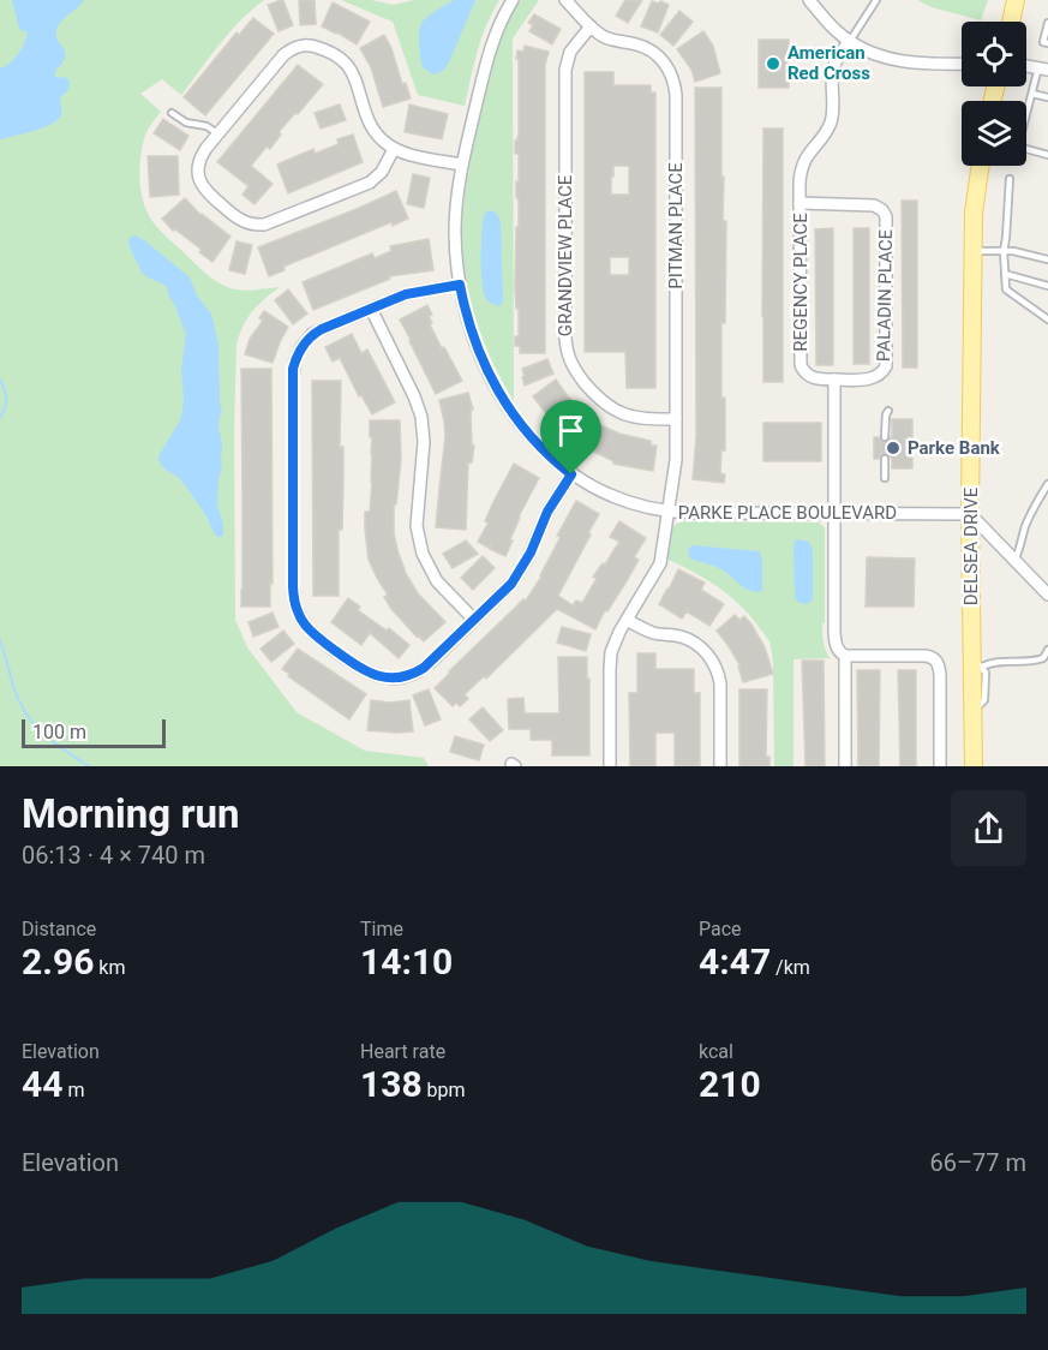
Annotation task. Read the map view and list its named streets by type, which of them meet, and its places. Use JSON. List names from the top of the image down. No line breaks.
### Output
{"streets":{"main road":["DELSEA DRIVE"],"street":["PITMAN PLACE","GRANDVIEW PLACE","REGENCY PLACE","PALADIN PLACE","PARKE PLACE BOULEVARD"]},"crossings":[["PITMAN PLACE","GRANDVIEW PLACE"],["PITMAN PLACE","PARKE PLACE BOULEVARD"],["REGENCY PLACE","PALADIN PLACE"],["PARKE PLACE BOULEVARD","DELSEA DRIVE"]],"places":["American Red Cross","Parke Bank"],"scale_bar":"100 m","page":{"scale":"100 m","heading":["Morning run","06:13 · 4 × 740 m"],"stats":[["Distance","2.96 km"],["Time","14:10"],["Pace","4:47 /km"],["Elevation","44 m"],["Heart rate","138 bpm"],["kcal","210"]],"chart":["Elevation","66–77 m"]}}
